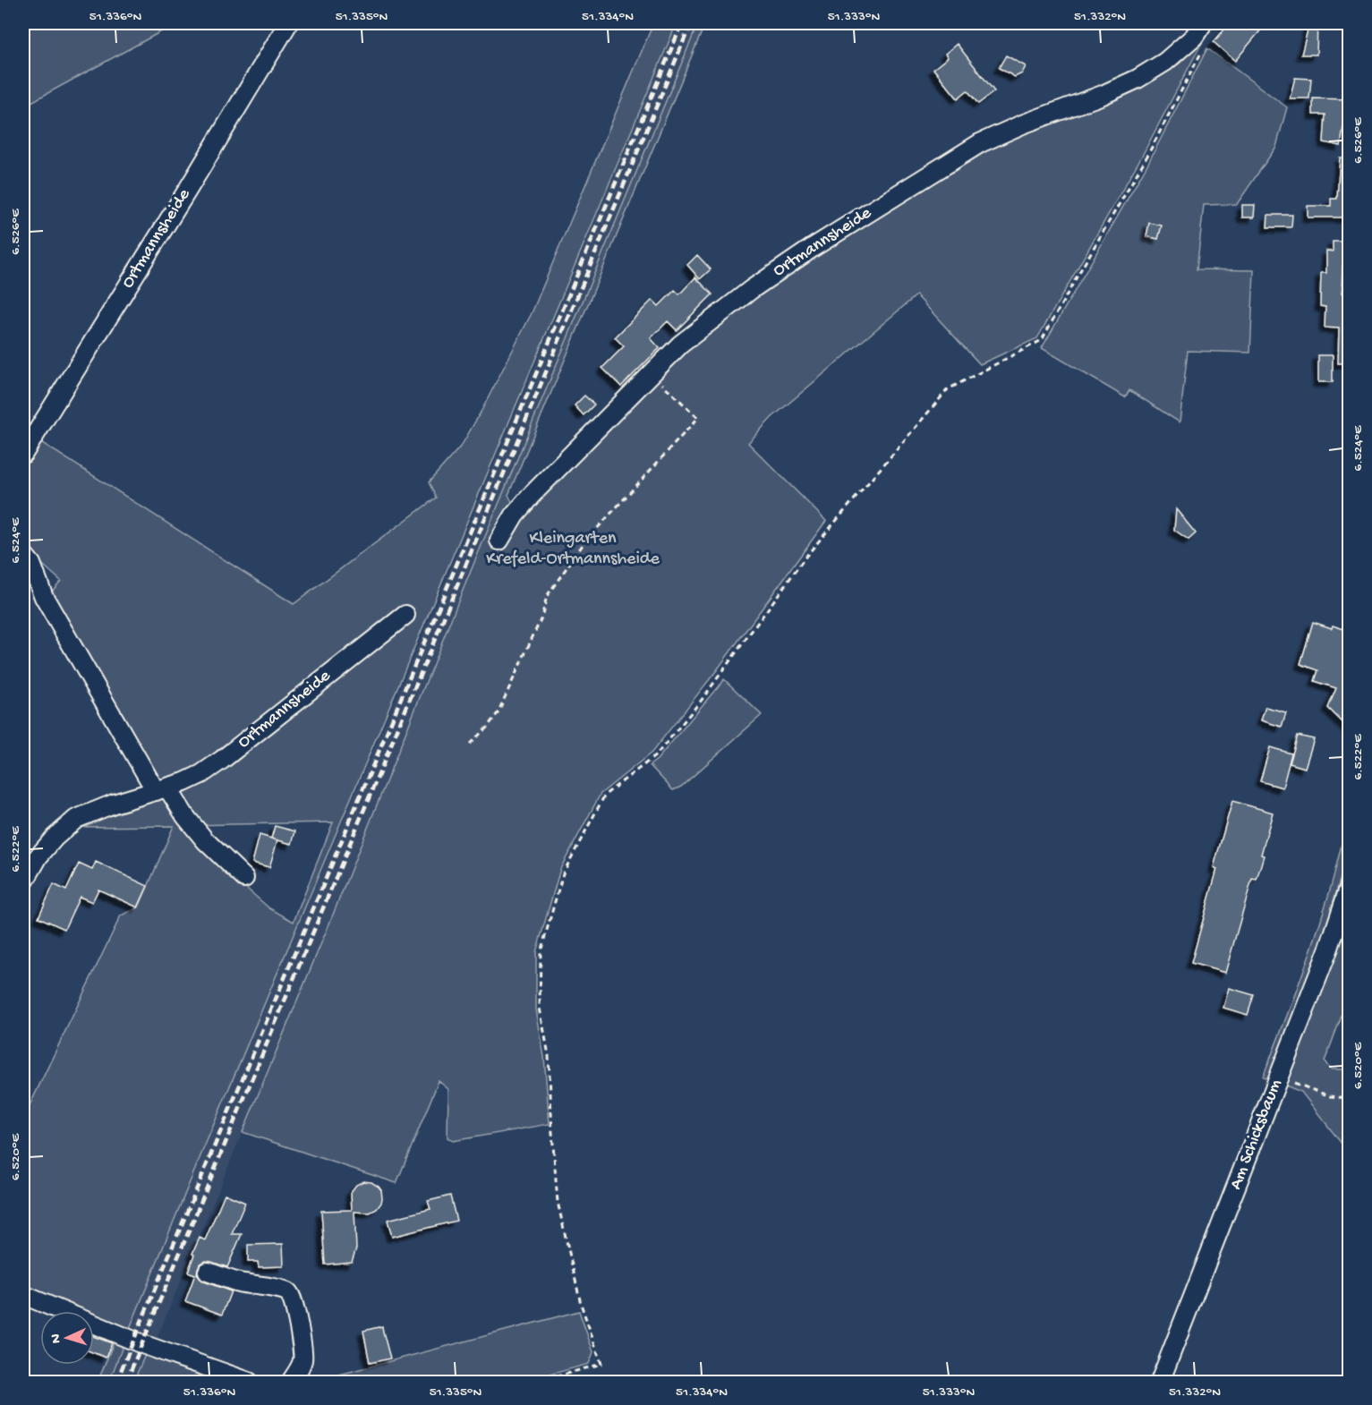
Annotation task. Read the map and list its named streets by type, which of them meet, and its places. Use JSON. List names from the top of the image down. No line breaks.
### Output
{"streets":{"street":["Ortmannsheide","Am Schicksbaum"]},"parks":["Kleingarten Krefeld-Ortmannsheide"],"north":"left","coordinates":["51.336°N","51.335°N","51.334°N","51.333°N","51.332°N","6.526°E","6.524°E","6.522°E","6.520°E"]}
